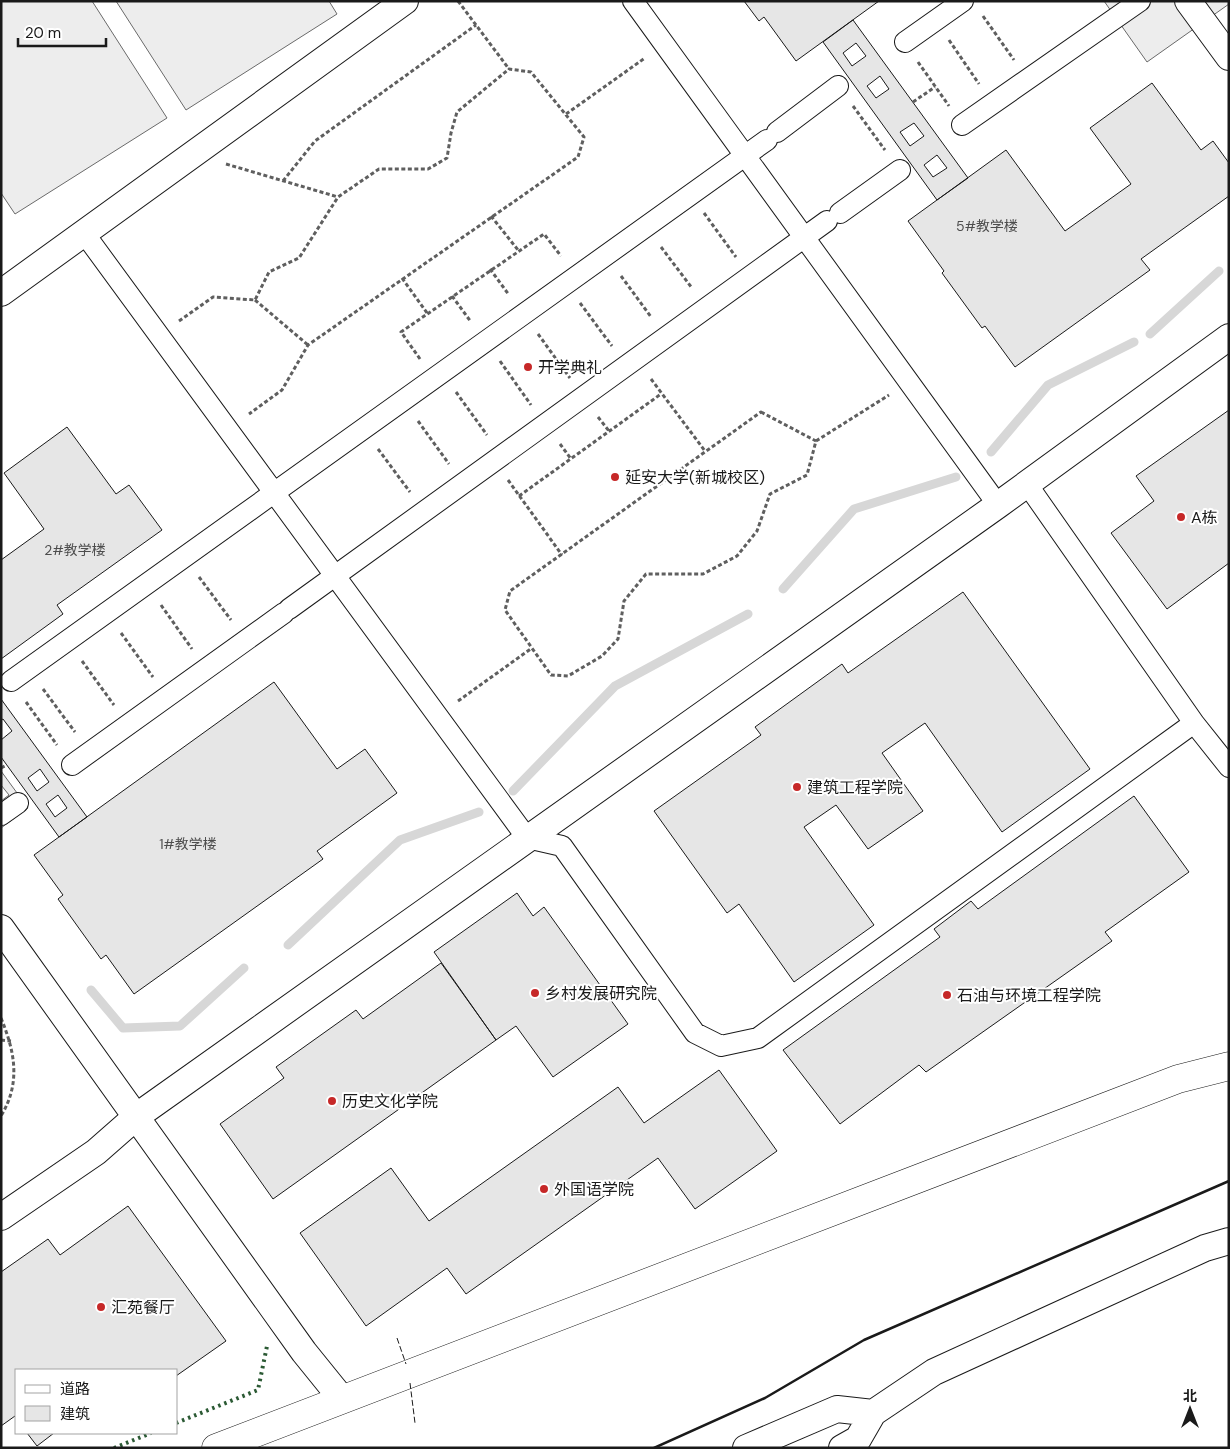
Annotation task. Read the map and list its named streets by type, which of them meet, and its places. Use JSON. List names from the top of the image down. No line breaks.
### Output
{"places":["开学典礼","延安大学(新城校区)","A栋","建筑工程学院","乡村发展研究院","石油与环境工程学院","历史文化学院","外国语学院","汇苑餐厅"],"house_numbers":["5#教学楼","2#教学楼","1#教学楼"],"legend":["道路","建筑"],"scale_bar":"20 m","north":"top"}
